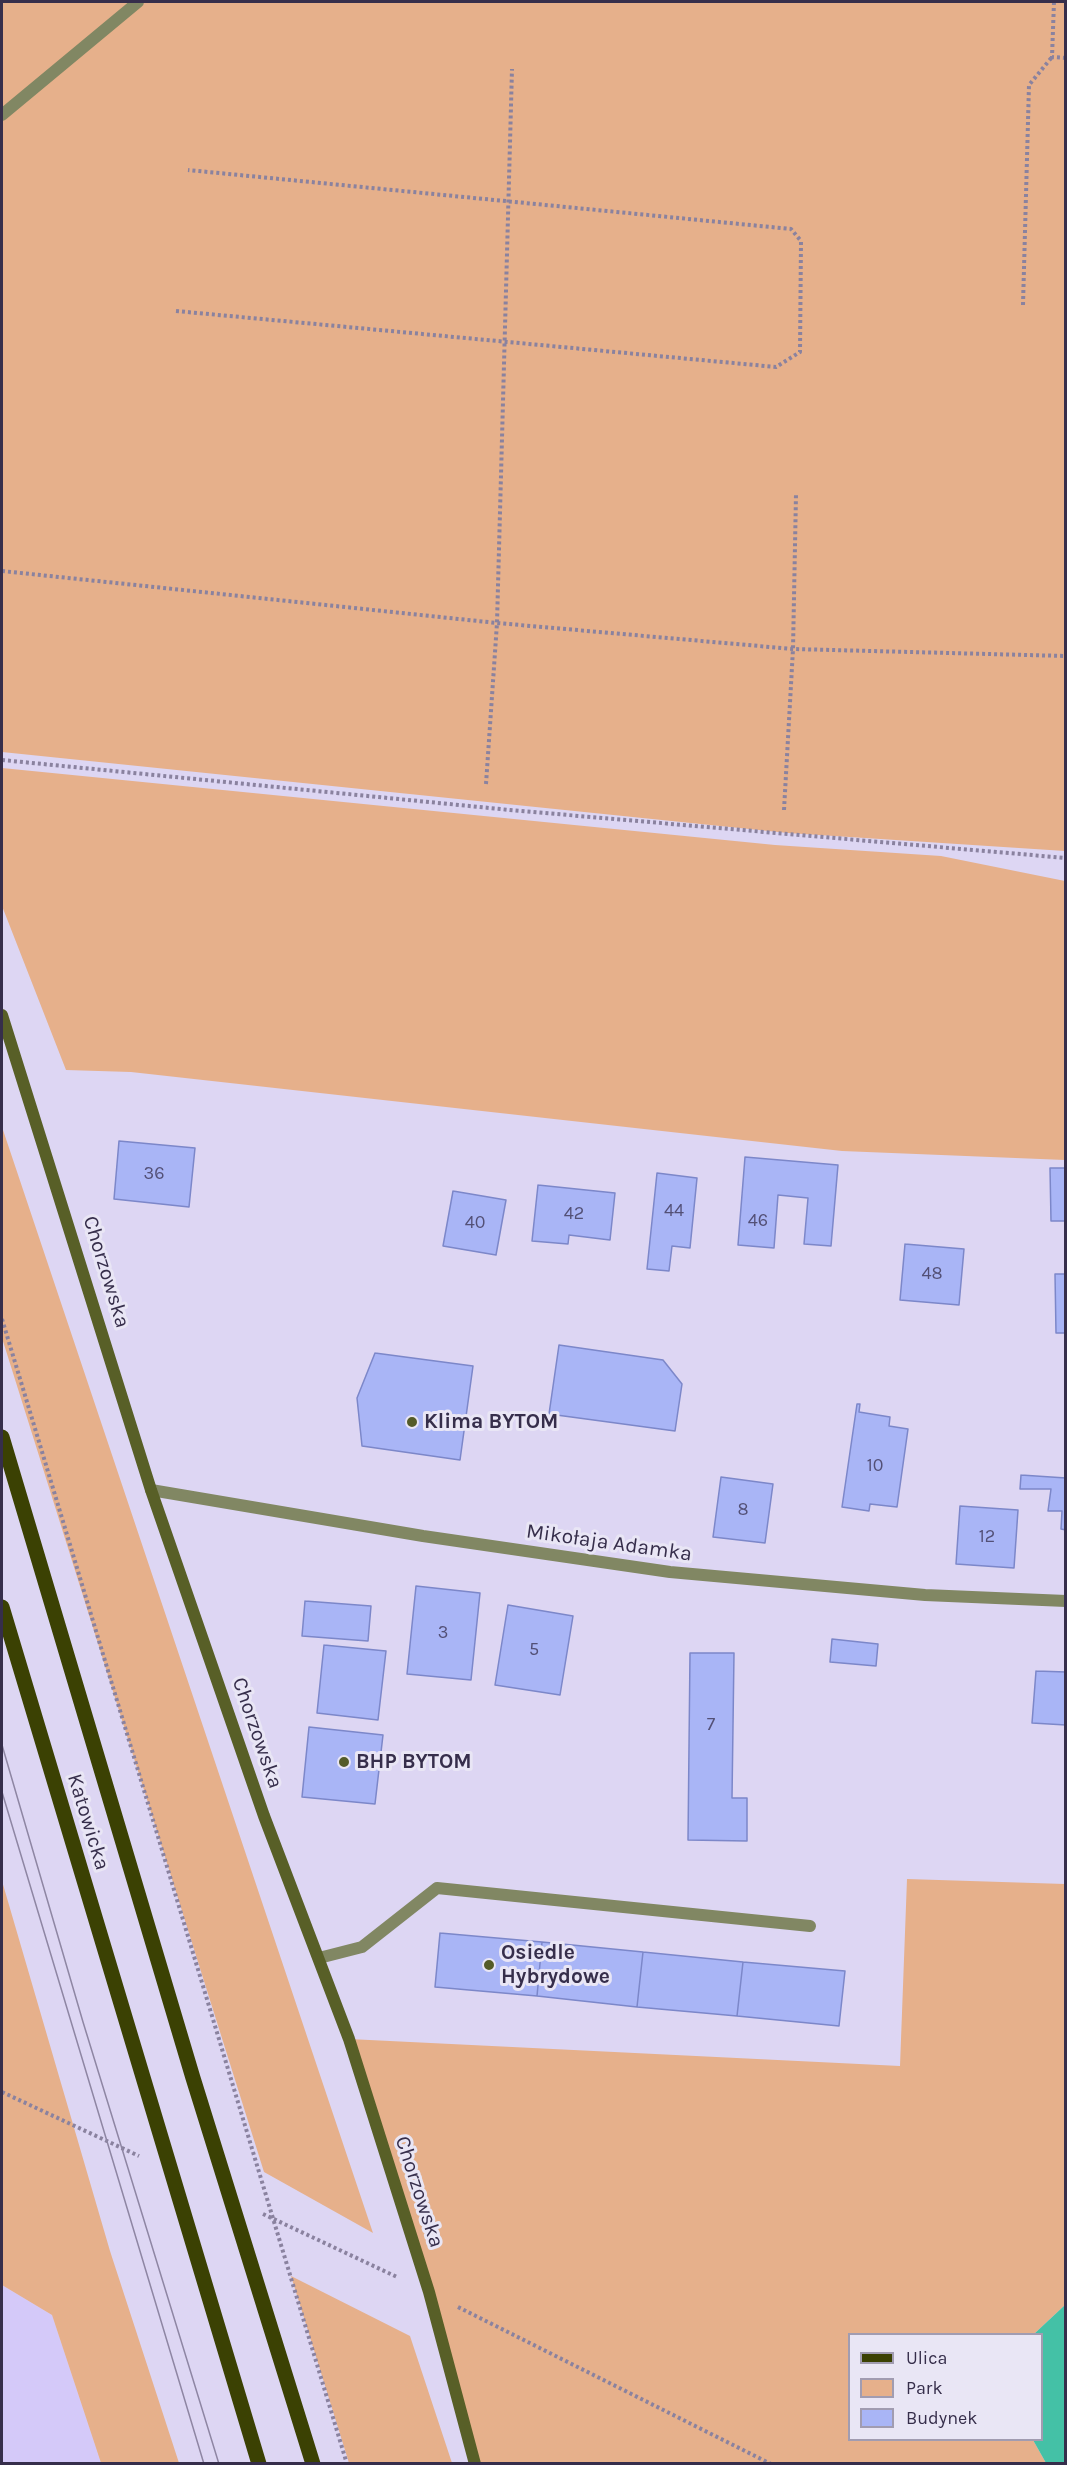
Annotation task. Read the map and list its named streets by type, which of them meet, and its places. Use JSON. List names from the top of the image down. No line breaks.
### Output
{"streets":{"main road":["Katowicka"],"street":["Chorzowska","Mikołaja Adamka"]},"crossings":[["Chorzowska","Mikołaja Adamka"]],"places":["Klima BYTOM","BHP BYTOM","Osiedle Hybrydowe"],"house_numbers":["36","44","42","46","40","48","10","8","12","3","5","7"],"legend":["Ulica","Park","Budynek"]}
